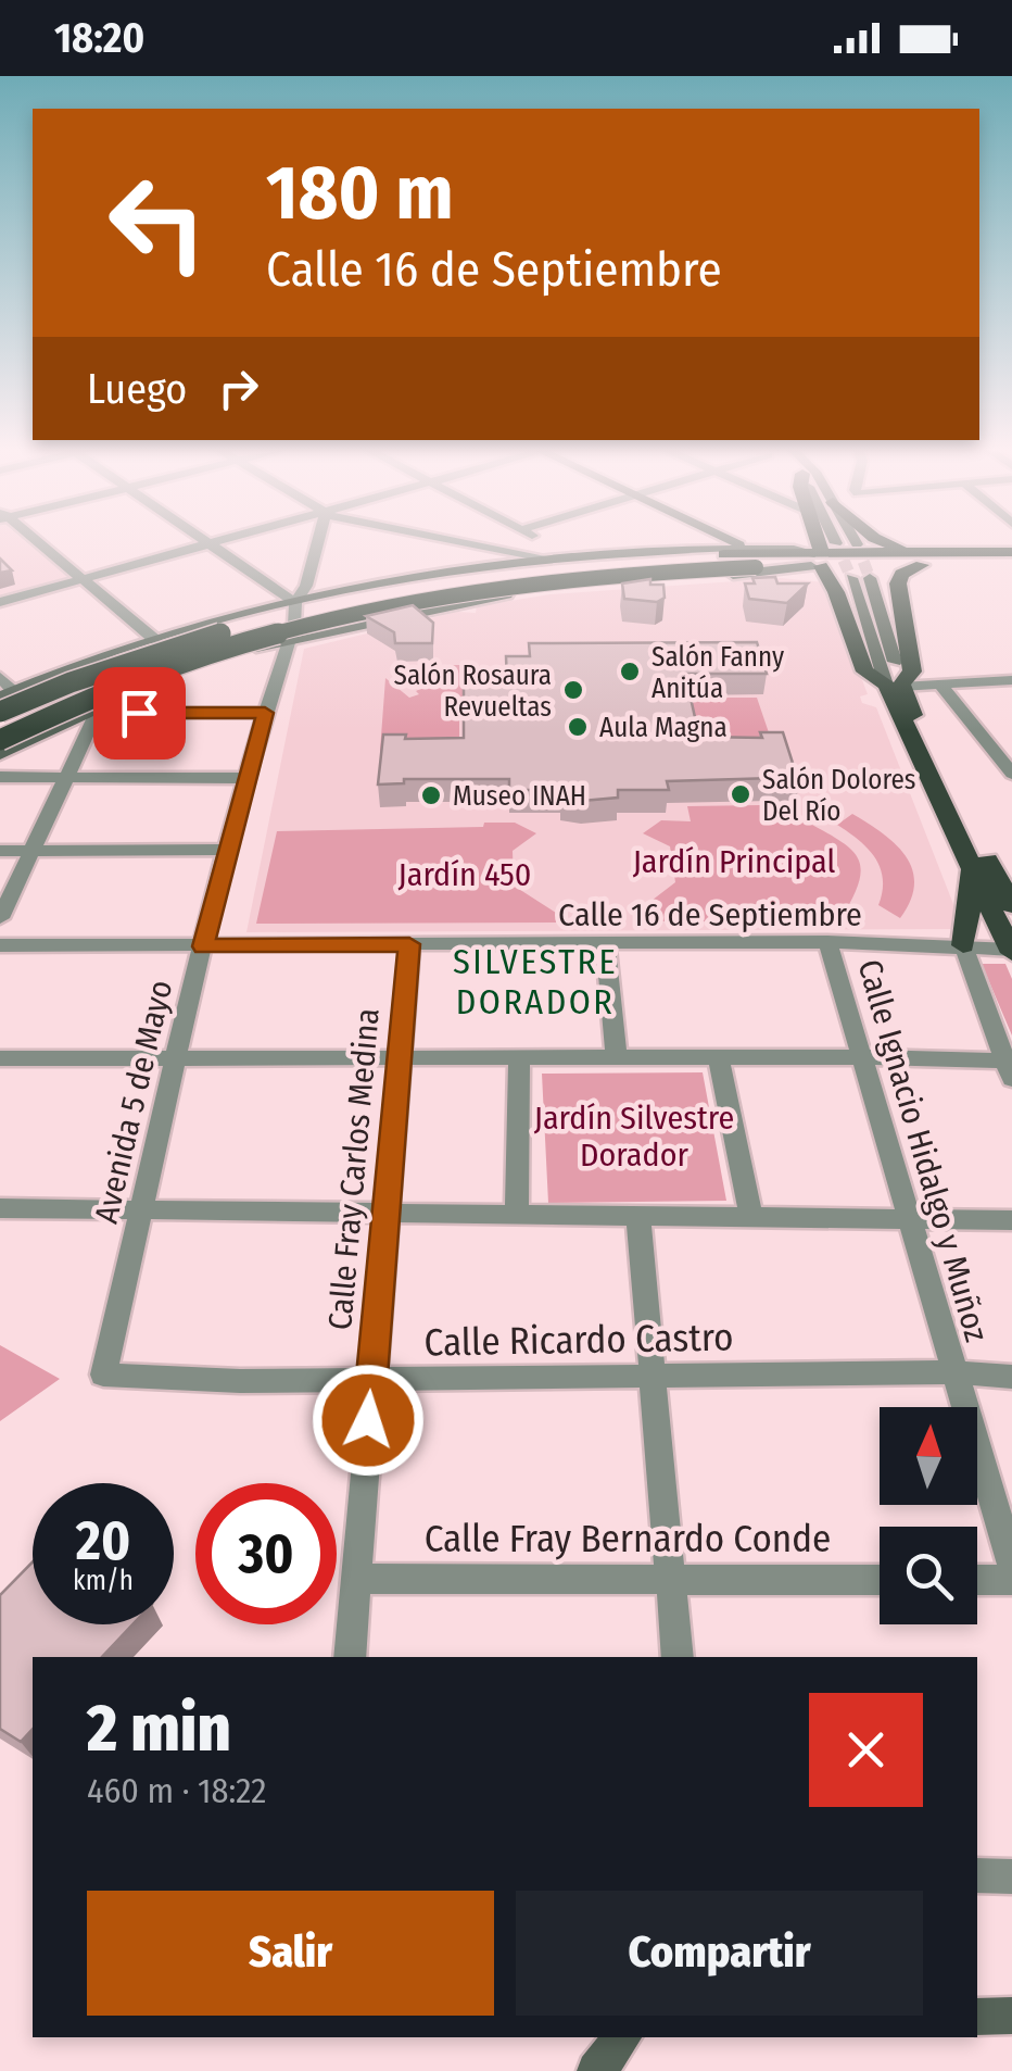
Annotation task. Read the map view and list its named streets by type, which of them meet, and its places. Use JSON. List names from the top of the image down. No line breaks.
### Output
{"streets":{"street":["Calle 16 de Septiembre","Avenida 5 de Mayo","Calle Ignacio Hidalgo y Muñoz","Calle Fray Carlos Medina","Calle Ricardo Castro","Calle Fray Bernardo Conde"]},"crossings":[["Calle 16 de Septiembre","Avenida 5 de Mayo"],["Calle 16 de Septiembre","Calle Ignacio Hidalgo y Muñoz"],["Calle 16 de Septiembre","Calle Fray Carlos Medina"],["Avenida 5 de Mayo","Calle Ricardo Castro"],["Calle Ignacio Hidalgo y Muñoz","Calle Ricardo Castro"],["Calle Fray Carlos Medina","Calle Ricardo Castro"],["Calle Fray Carlos Medina","Calle Fray Bernardo Conde"]],"districts":["SILVESTRE DORADOR"],"parks":["Jardín Principal","Jardín 450","Jardín Silvestre Dorador"],"places":["Salón Fanny Anitúa","Salón Rosaura Revueltas","Aula Magna","Salón Dolores Del Río","Museo INAH"],"north":"top","page":{"status":"18:20","turn":["180 m","Calle 16 de Septiembre"],"then":"Luego","speed":"20 km/h","limit":"30","heading":["2 min","460 m · 18:22"],"buttons":["Salir","Compartir"]}}
